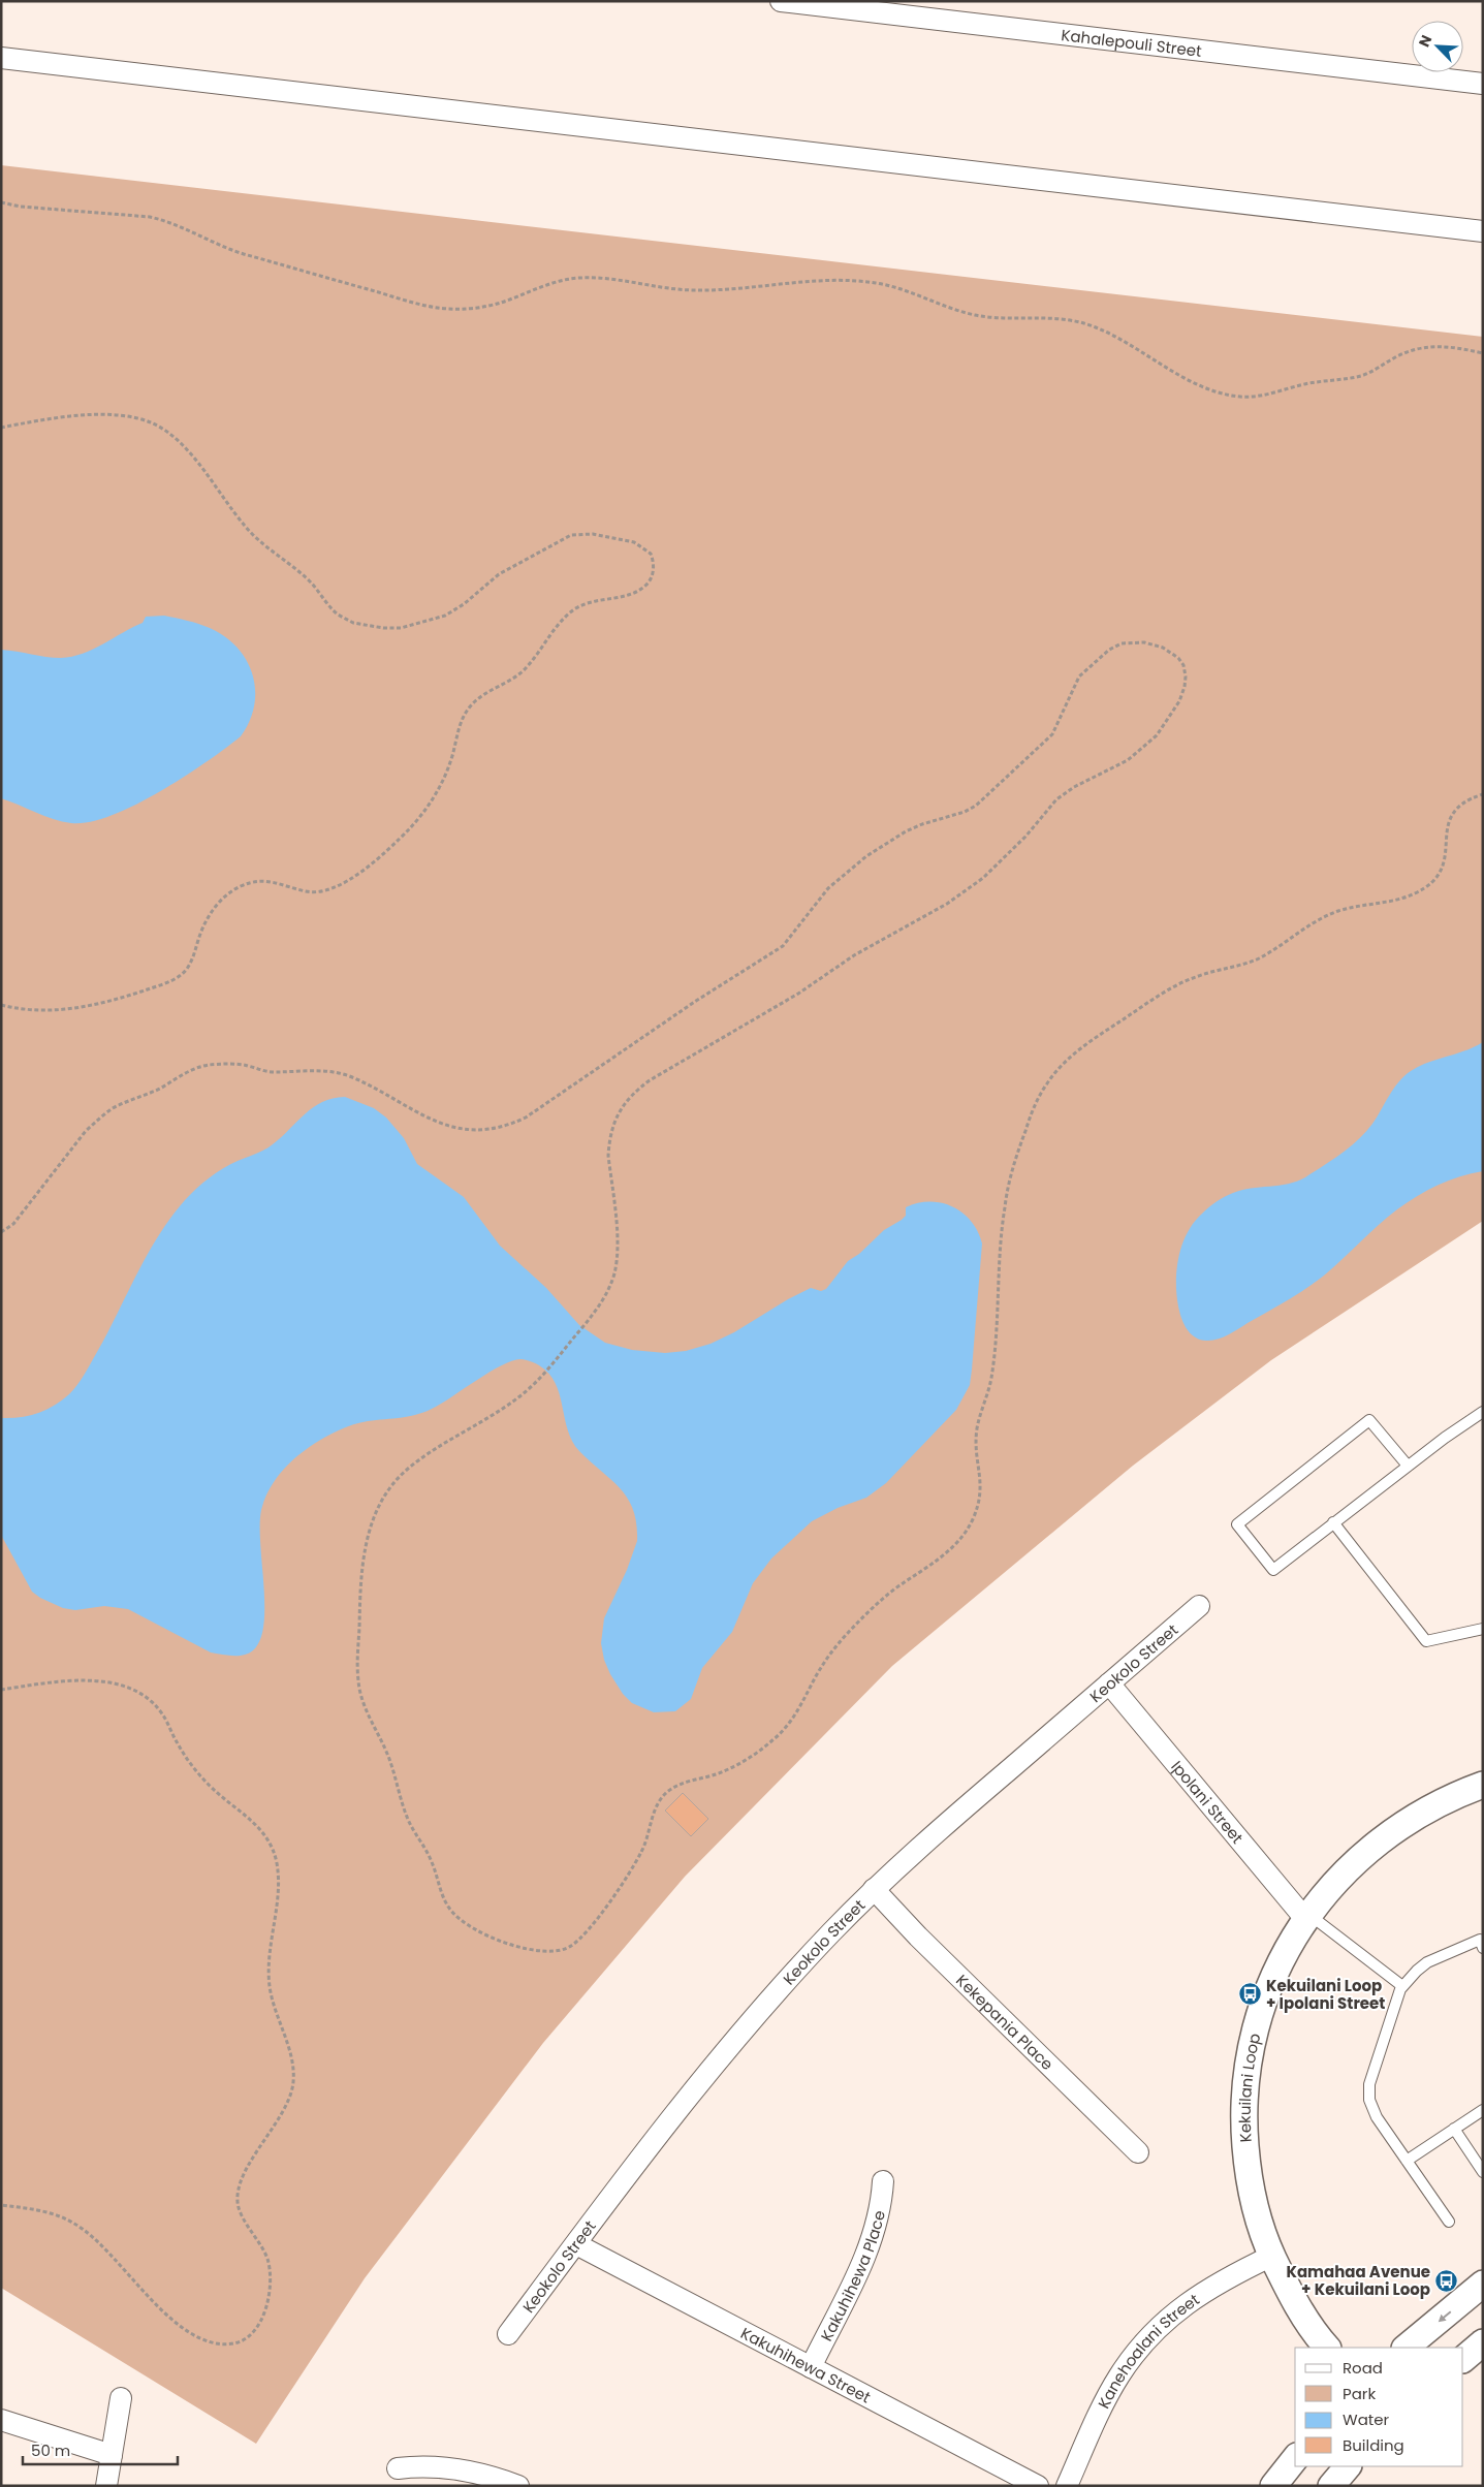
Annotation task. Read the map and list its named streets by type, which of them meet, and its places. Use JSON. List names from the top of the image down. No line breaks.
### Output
{"streets":{"street":["Kahalepouli Street","Keokolo Street","Ipolani Street","Kekepania Place","Kekuilani Loop","Kakuhihewa Place","Kanehoalani Street","Kakuhihewa Street"]},"crossings":[["Keokolo Street","Ipolani Street"],["Keokolo Street","Kekepania Place"],["Keokolo Street","Kakuhihewa Street"],["Ipolani Street","Kekuilani Loop"],["Kekuilani Loop","Kanehoalani Street"],["Kakuhihewa Place","Kakuhihewa Street"]],"places":{"bus stop":["Kekuilani Loop + Ipolani Street","Kamahaa Avenue + Kekuilani Loop"]},"legend":["Road","Park","Water","Building"],"scale_bar":"50 m","north":"top left"}
